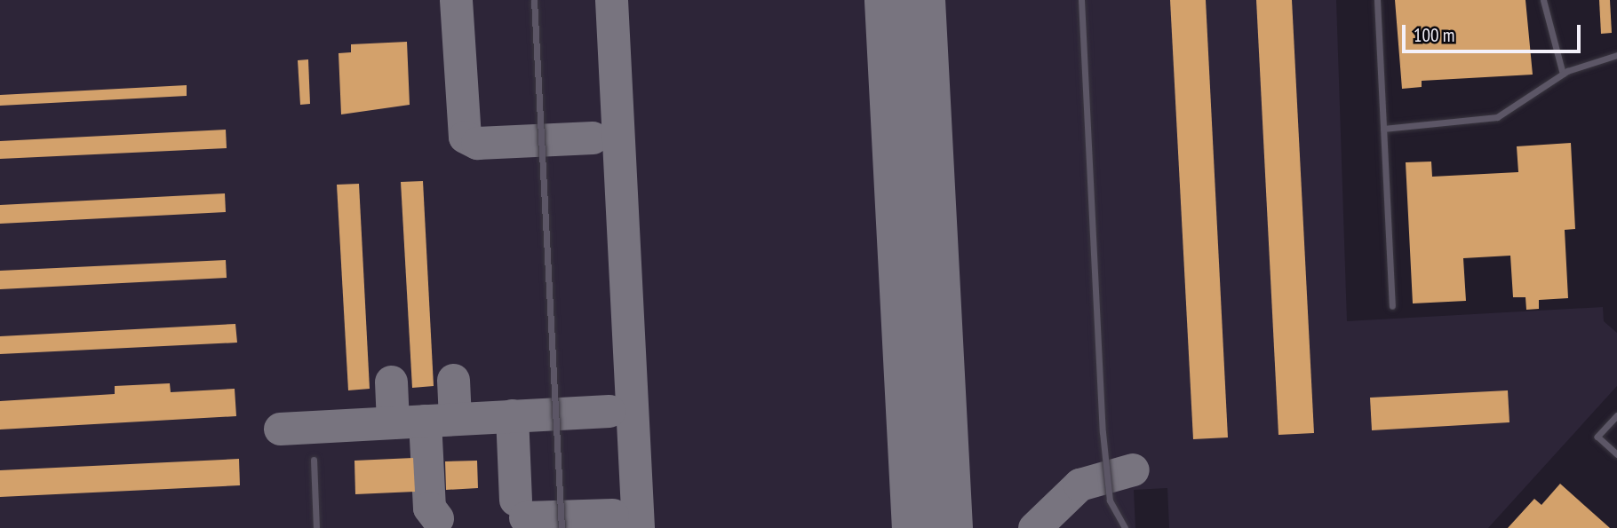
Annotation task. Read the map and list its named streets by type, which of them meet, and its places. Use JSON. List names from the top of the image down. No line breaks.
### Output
{"scale_bar":"100 m"}
